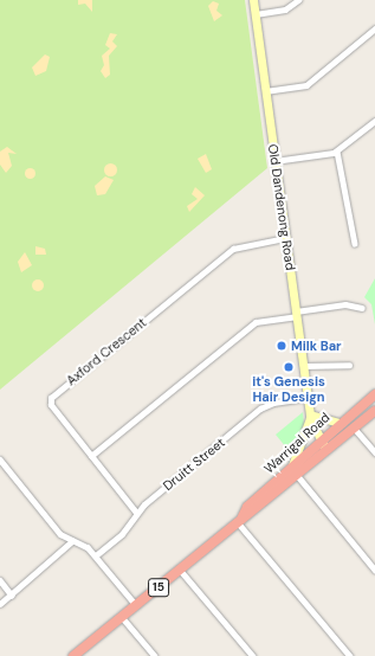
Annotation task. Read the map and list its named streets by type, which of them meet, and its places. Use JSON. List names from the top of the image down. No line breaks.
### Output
{"streets":{"highway":["Warrigal Road","15"],"main road":["Old Dandenong Road"],"street":["Axford Crescent","Druitt Street"]},"crossings":[["Old Dandenong Road","Axford Crescent"],["Old Dandenong Road","Warrigal Road"],["Old Dandenong Road","Druitt Street"],["Axford Crescent","Druitt Street"]],"places":["Milk Bar","it's Genesis Hair Design"]}
